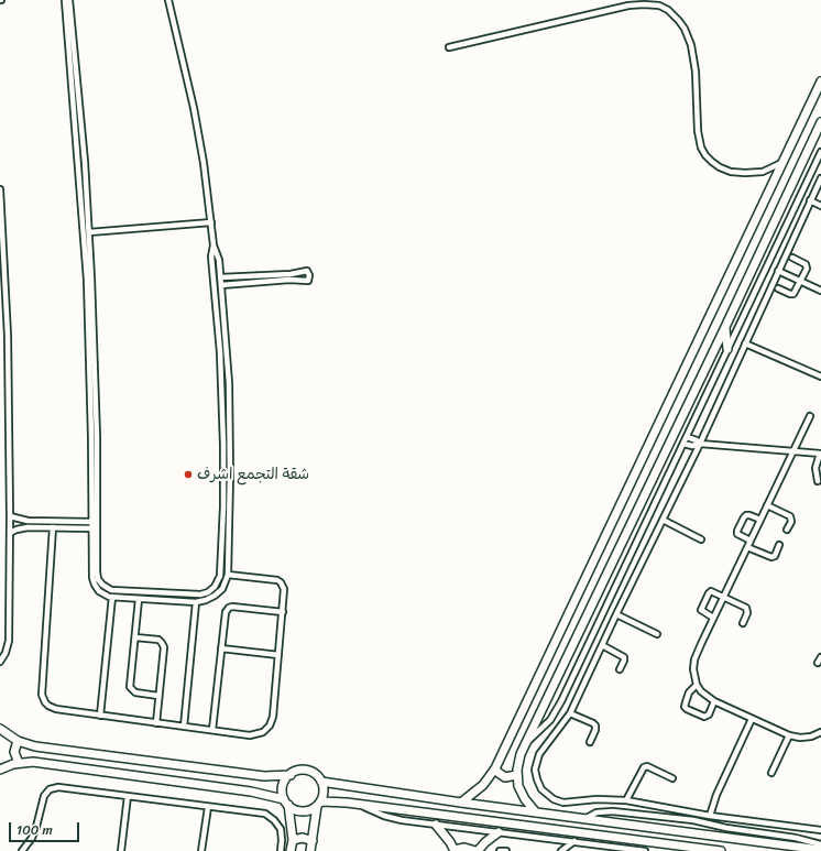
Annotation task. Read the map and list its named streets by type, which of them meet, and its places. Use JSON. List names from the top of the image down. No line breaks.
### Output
{"places":["شقة التجمع اشرف"],"scale_bar":"100 m"}
